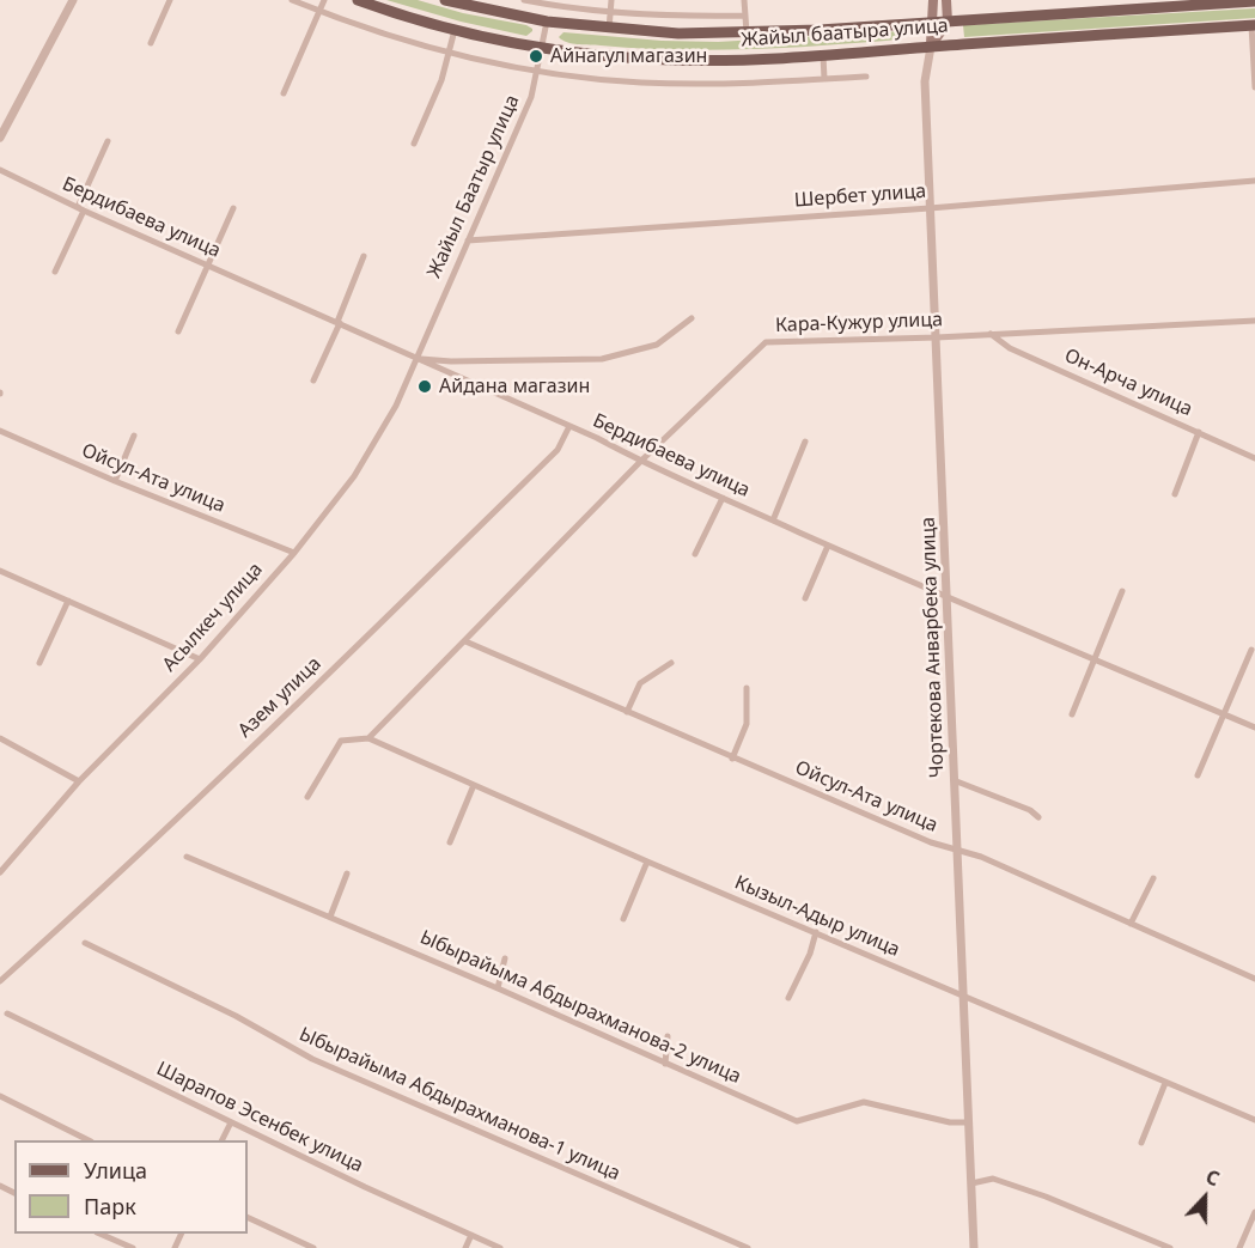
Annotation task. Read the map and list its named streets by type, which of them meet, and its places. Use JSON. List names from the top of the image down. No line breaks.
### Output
{"streets":{"main road":["Жайыл баатыра улица"],"street":["Жайыл Баатыр улица","Шербет улица","Бердибаева улица","Кара-Кужур улица","Он-Арча улица","Ойсул-Ата улица","Асылкеч улица","Чортекова Анварбека улица","Азем улица","Кызыл-Адыр улица","Ыбырайыма Абдырахманова-2 улица","Ыбырайыма Абдырахманова-1 улица","Шарапов Эсенбек улица"]},"crossings":[["Жайыл баатыра улица","Жайыл Баатыр улица"],["Жайыл баатыра улица","Чортекова Анварбека улица"],["Жайыл Баатыр улица","Шербет улица"],["Жайыл Баатыр улица","Бердибаева улица"],["Жайыл Баатыр улица","Асылкеч улица"],["Шербет улица","Чортекова Анварбека улица"],["Бердибаева улица","Кара-Кужур улица"],["Бердибаева улица","Асылкеч улица"],["Бердибаева улица","Чортекова Анварбека улица"],["Бердибаева улица","Азем улица"],["Кара-Кужур улица","Он-Арча улица"],["Кара-Кужур улица","Ойсул-Ата улица"],["Кара-Кужур улица","Чортекова Анварбека улица"],["Кара-Кужур улица","Кызыл-Адыр улица"],["Ойсул-Ата улица","Асылкеч улица"],["Ойсул-Ата улица","Чортекова Анварбека улица"],["Чортекова Анварбека улица","Кызыл-Адыр улица"],["Чортекова Анварбека улица","Ыбырайыма Абдырахманова-2 улица"]],"places":["Айнагул магазин","Айдана магазин"],"legend":["Улица","Парк"],"north":"top"}
